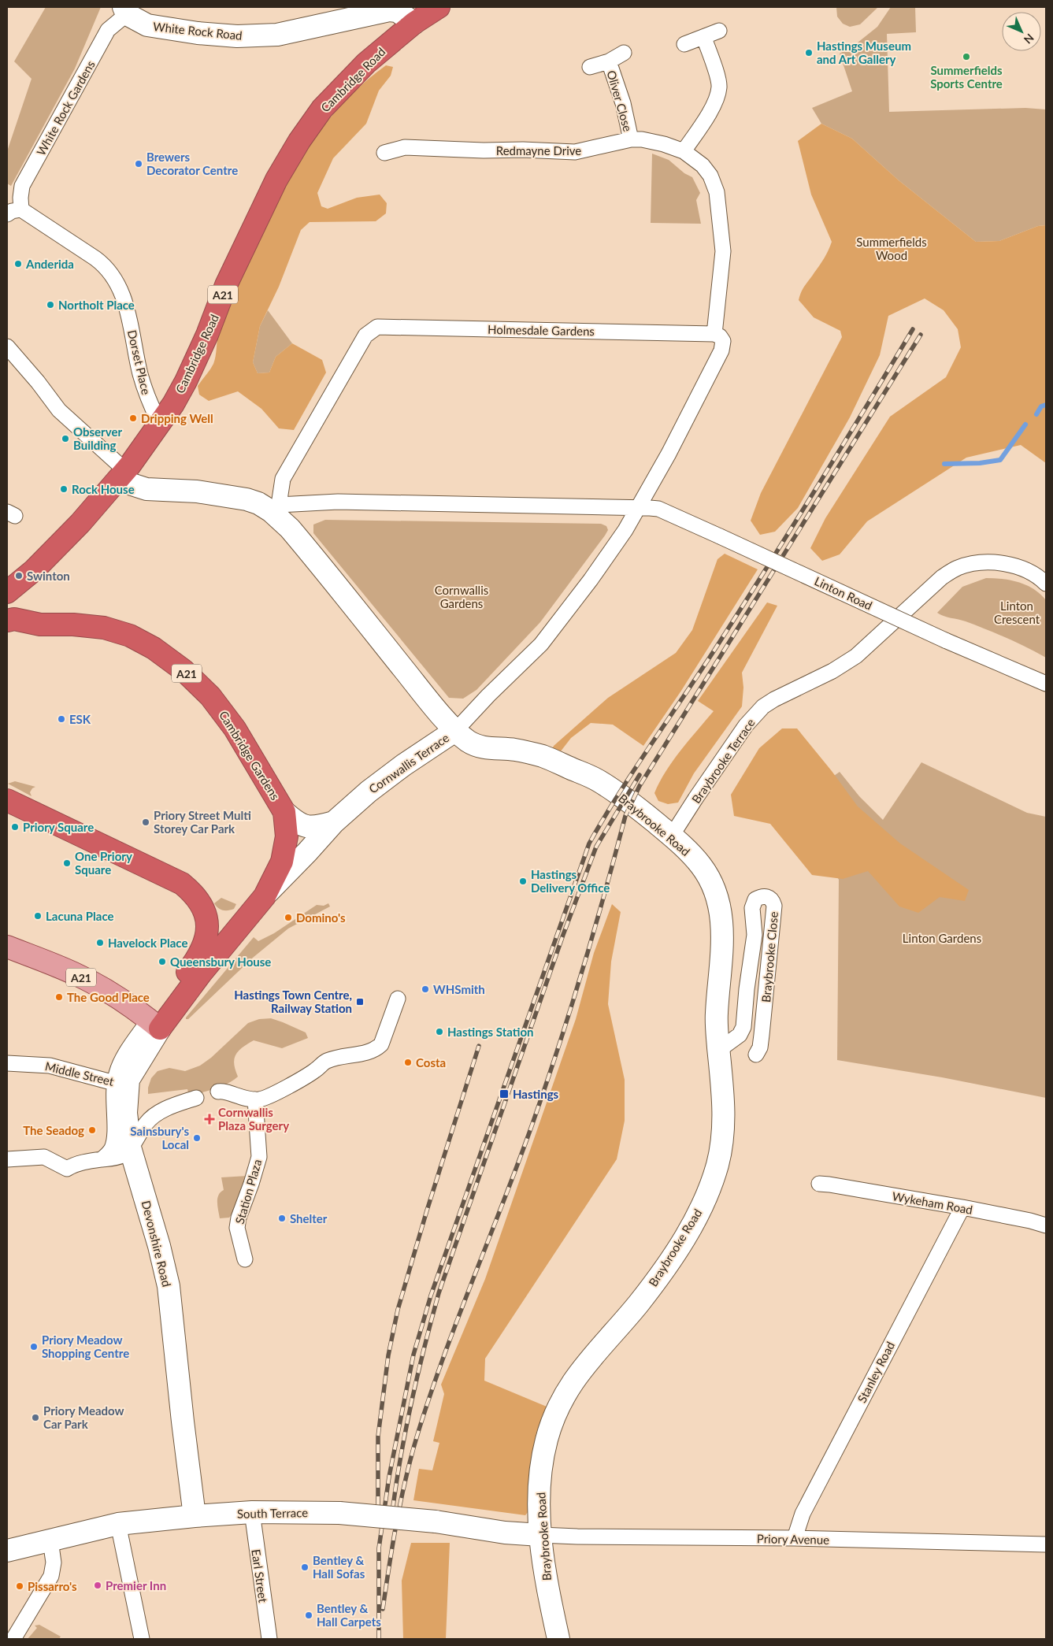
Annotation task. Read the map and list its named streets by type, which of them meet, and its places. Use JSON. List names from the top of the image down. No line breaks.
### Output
{"streets":{"highway":["Cambridge Road","A21","Cambridge Gardens","Cornwallis Terrace"],"street":["White Rock Road","Oliver Close","White Rock Gardens","Redmayne Drive","Holmesdale Gardens","Dorset Place","Linton Road","Braybrooke Terrace","Braybrooke Road","Braybrooke Close","Middle Street","Station Plaza","Wykeham Road","Devonshire Road","Stanley Road","South Terrace","Priory Avenue","Earl Street"]},"crossings":[["White Rock Road","Cambridge Road"],["White Rock Road","White Rock Gardens"],["White Rock Road","A21"],["Cambridge Road","A21"],["Cambridge Road","Dorset Place"],["Oliver Close","Redmayne Drive"],["White Rock Gardens","Dorset Place"],["Redmayne Drive","Holmesdale Gardens"],["A21","Cambridge Gardens"],["A21","Cornwallis Terrace"],["A21","Devonshire Road"],["Cambridge Gardens","Cornwallis Terrace"],["Braybrooke Terrace","Braybrooke Road"],["Cornwallis Terrace","Braybrooke Road"],["Cornwallis Terrace","Devonshire Road"],["Braybrooke Road","Braybrooke Close"],["Braybrooke Road","South Terrace"],["Braybrooke Road","Priory Avenue"],["Middle Street","Devonshire Road"],["Wykeham Road","Stanley Road"],["Devonshire Road","South Terrace"],["Stanley Road","Priory Avenue"],["South Terrace","Priory Avenue"],["South Terrace","Earl Street"]],"parks":["Summerfields Wood","Cornwallis Gardens","Linton Crescent","Linton Gardens"],"places":{"other":["Hastings Museum and Art Gallery","Summerfields Sports Centre","Brewers Decorator Centre","Anderida","Northolt Place","Dripping Well","Observer Building","Rock House","Swinton","ESK","Priory Street Multi Storey Car Park","Priory Square","One Priory Square","Hastings Delivery Office","Lacuna Place","Domino's","Havelock Place","Queensbury House","WHSmith","The Good Place","Hastings Station","Costa","The Seadog","Sainsbury's Local","Shelter","Priory Meadow Shopping Centre","Priory Meadow Car Park","Bentley & Hall Sofas","Premier Inn","Pissarro's","Bentley & Hall Carpets"],"transit":["Hastings Town Centre, Railway Station","Hastings"],"health":["Cornwallis Plaza Surgery"]},"north":"bottom right"}
